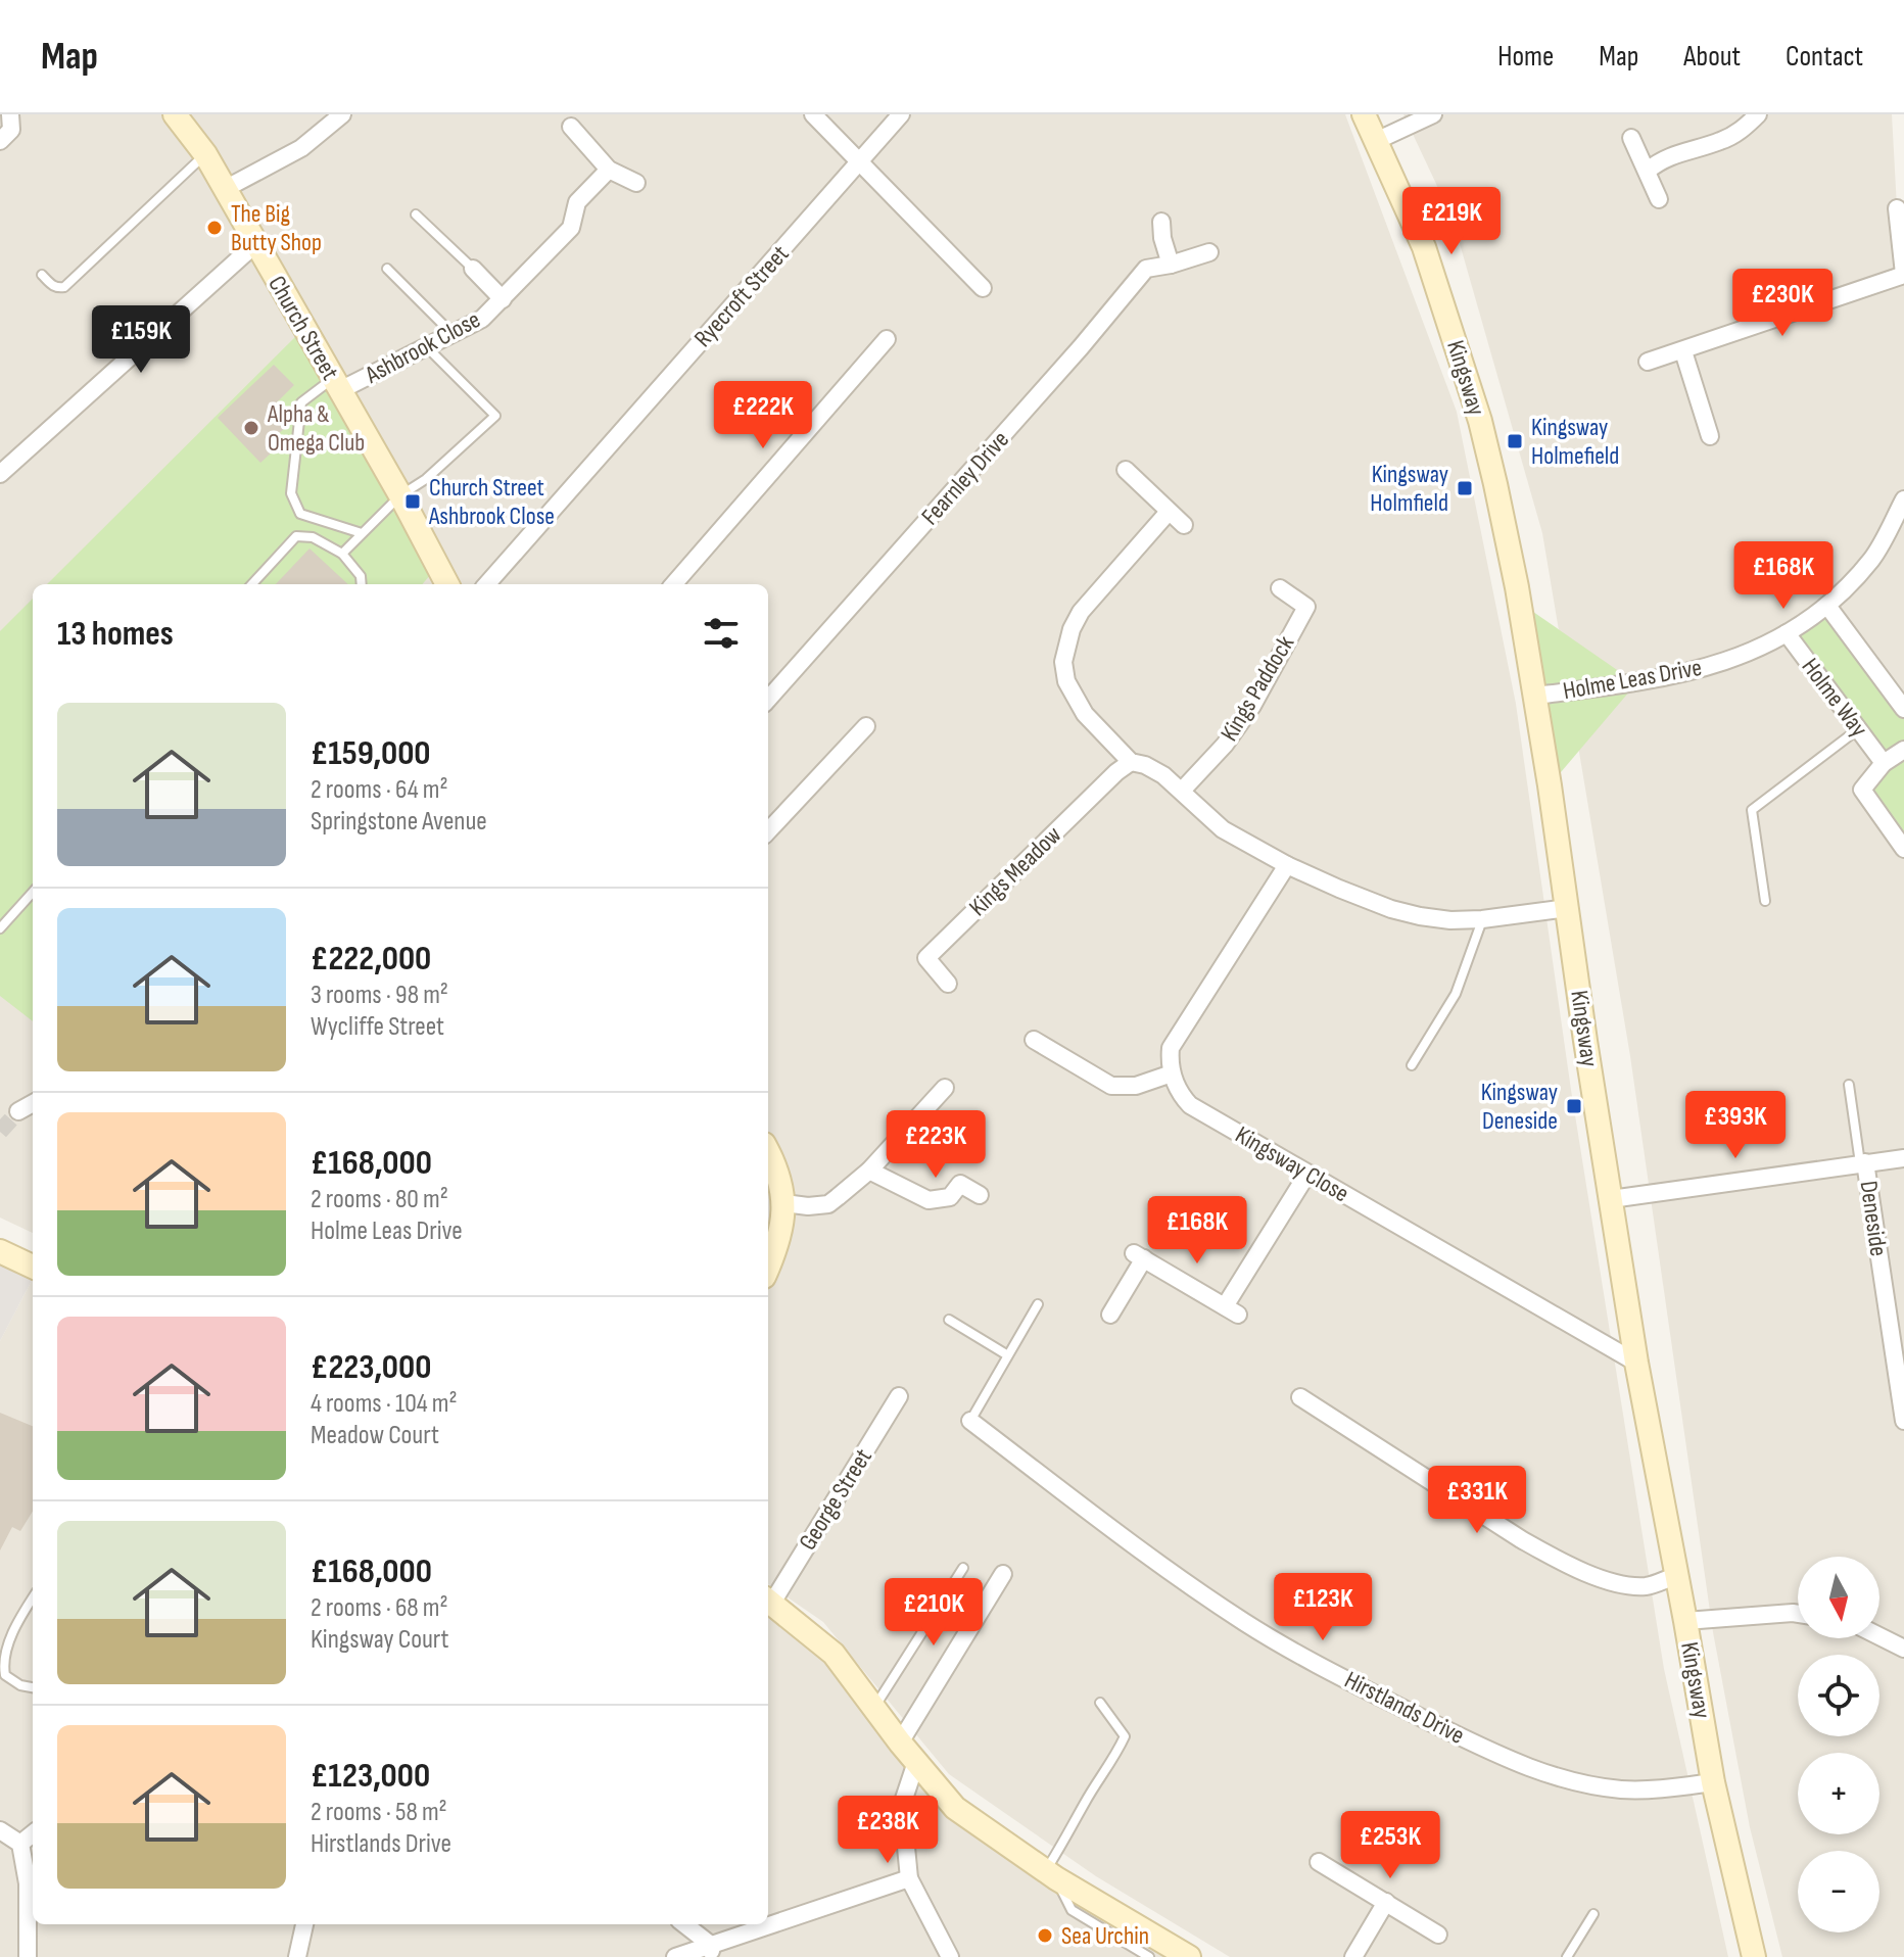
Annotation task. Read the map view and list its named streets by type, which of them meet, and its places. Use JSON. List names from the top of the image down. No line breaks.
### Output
{"streets":{"main road":["Church Street","Kingsway"],"street":["Ryecroft Street","Ashbrook Close","Fearnley Drive","Holme Leas Drive","Kings Paddock","Holme Way","Kings Meadow","Kingsway Close","Deneside","George Street","Hirstlands Drive"]},"crossings":[["Church Street","Ashbrook Close"],["Kingsway","Holme Leas Drive"],["Kingsway","Kingsway Close"],["Kingsway","Deneside"],["Kingsway","Hirstlands Drive"],["Holme Leas Drive","Holme Way"]],"places":{"other":["The Big Butty Shop","Alpha & Omega Club","Sea Urchin"],"transit":["Kingsway Holmefield","Kingsway Holmfield","Church Street Ashbrook Close","Kingsway Deneside"]},"north":"bottom","page":{"header":"Map","nav":["Home","Map","About","Contact"],"price":["£219K","£230K","£159K","£222K","£168K","£393K","£223K","£168K","£331K","£123K","£210K","£238K","£253K"],"heading":"13 homes","list":[{"name":"£159,000","note":"2 rooms · 64 m² · Springstone Avenue"},{"name":"£222,000","note":"3 rooms · 98 m² · Wycliffe Street"},{"name":"£168,000","note":"2 rooms · 80 m² · Holme Leas Drive"},{"name":"£223,000","note":"4 rooms · 104 m² · Meadow Court"},{"name":"£168,000","note":"2 rooms · 68 m² · Kingsway Court"},{"name":"£123,000","note":"2 rooms · 58 m² · Hirstlands Drive"}],"map_buttons":["+","−"]}}
